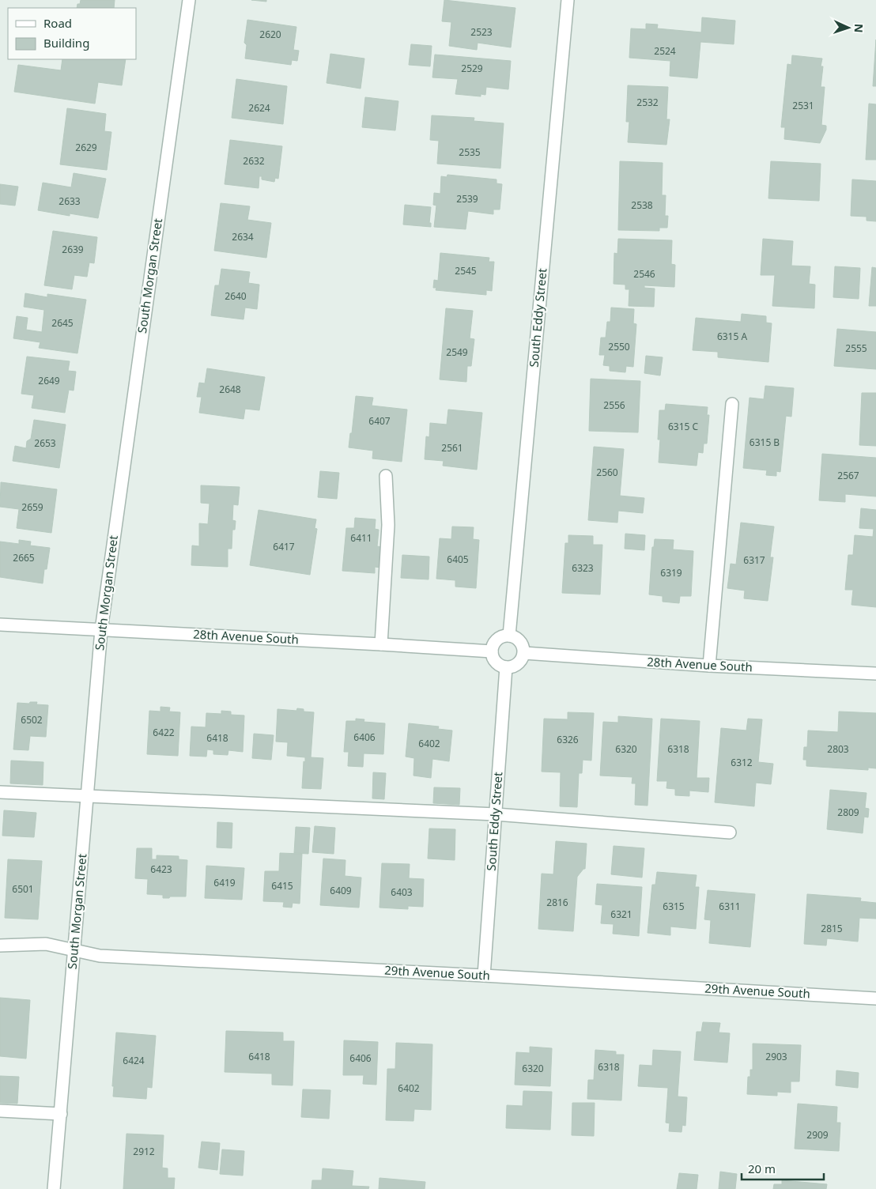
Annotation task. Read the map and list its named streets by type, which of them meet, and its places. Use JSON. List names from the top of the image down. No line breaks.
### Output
{"streets":{"street":["South Morgan Street","South Eddy Street","28th Avenue South","29th Avenue South"]},"crossings":[["South Morgan Street","28th Avenue South"],["South Morgan Street","29th Avenue South"],["South Eddy Street","28th Avenue South"],["South Eddy Street","29th Avenue South"]],"house_numbers":["2523","2620","2524","2529","2532","2531","2624","2629","2535","2632","2539","2633","2538","2634","2639","2545","2546","2640","2645","6315 A","2550","2555","2549","2649","2648","2556","6407","6315 C","6315 B","2653","2561","2560","2567","2659","6411","6417","2665","6405","6317","6323","6319","6502","6422","6406","6418","6326","6402","6320","6318","2803","6312","2809","6423","6419","6415","6501","6409","6403","2816","6315","6311","6321","2815","6418","2903","6406","6424","6318","6320","6402","2909","2912"],"legend":["Road","Building"],"scale_bar":"20 m","north":"right"}
